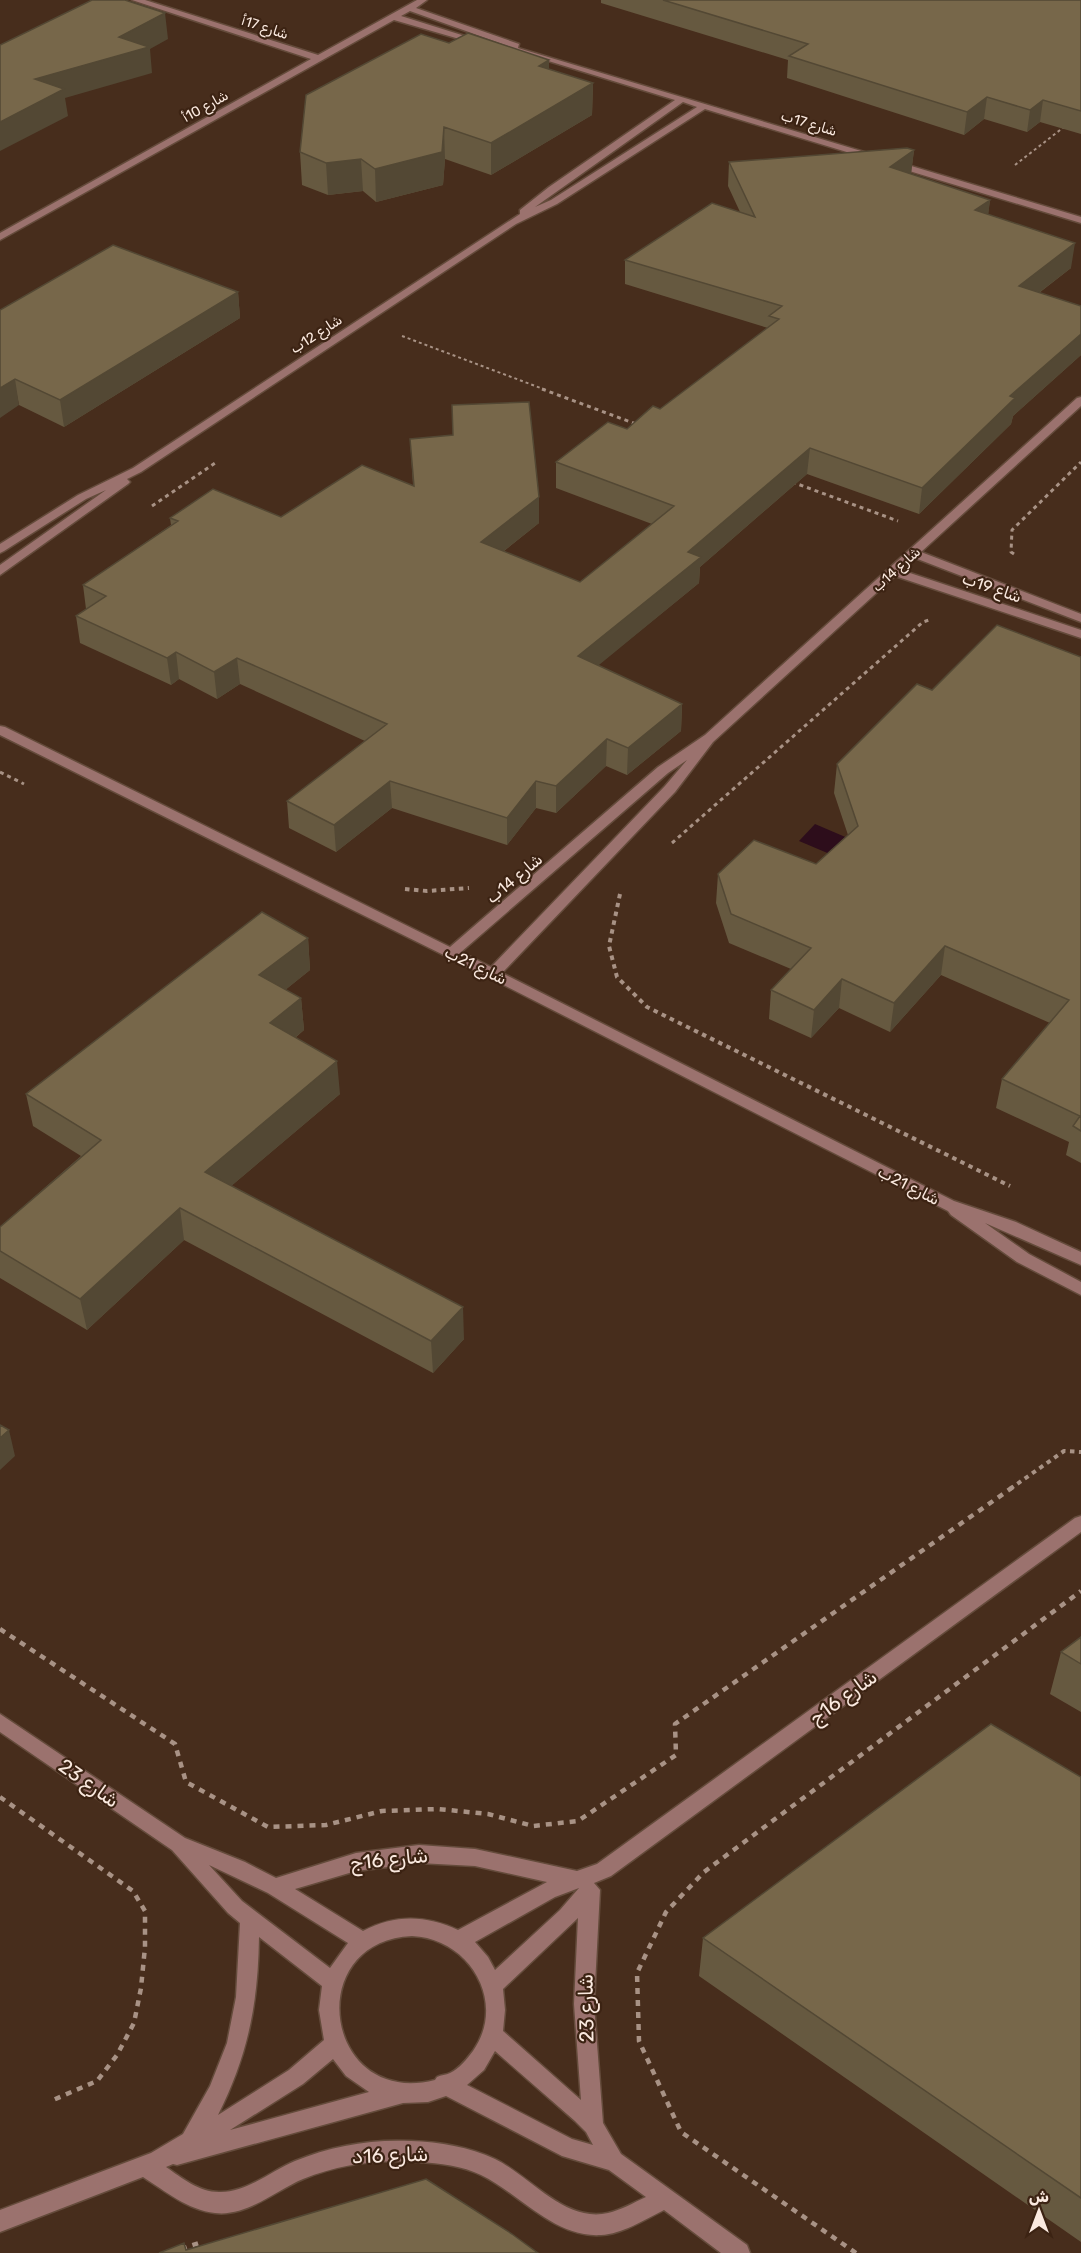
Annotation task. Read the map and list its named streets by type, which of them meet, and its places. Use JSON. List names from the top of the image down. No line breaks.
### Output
{"streets":{"street":["شارع 17أ","شارع 10أ","شارع 17ب","شارع 12ب","شارع 14ب","شاع 19ب","شارع 21ب","شارع 16ج","شارع 23","شارع 16د"]},"crossings":[["شارع 17أ","شارع 10أ"],["شارع 10أ","شارع 17ب"],["شارع 17ب","شارع 12ب"],["شارع 14ب","شاع 19ب"],["شارع 14ب","شارع 21ب"],["شارع 16ج","شارع 23"],["شارع 23","شارع 16د"]],"north":"top"}
